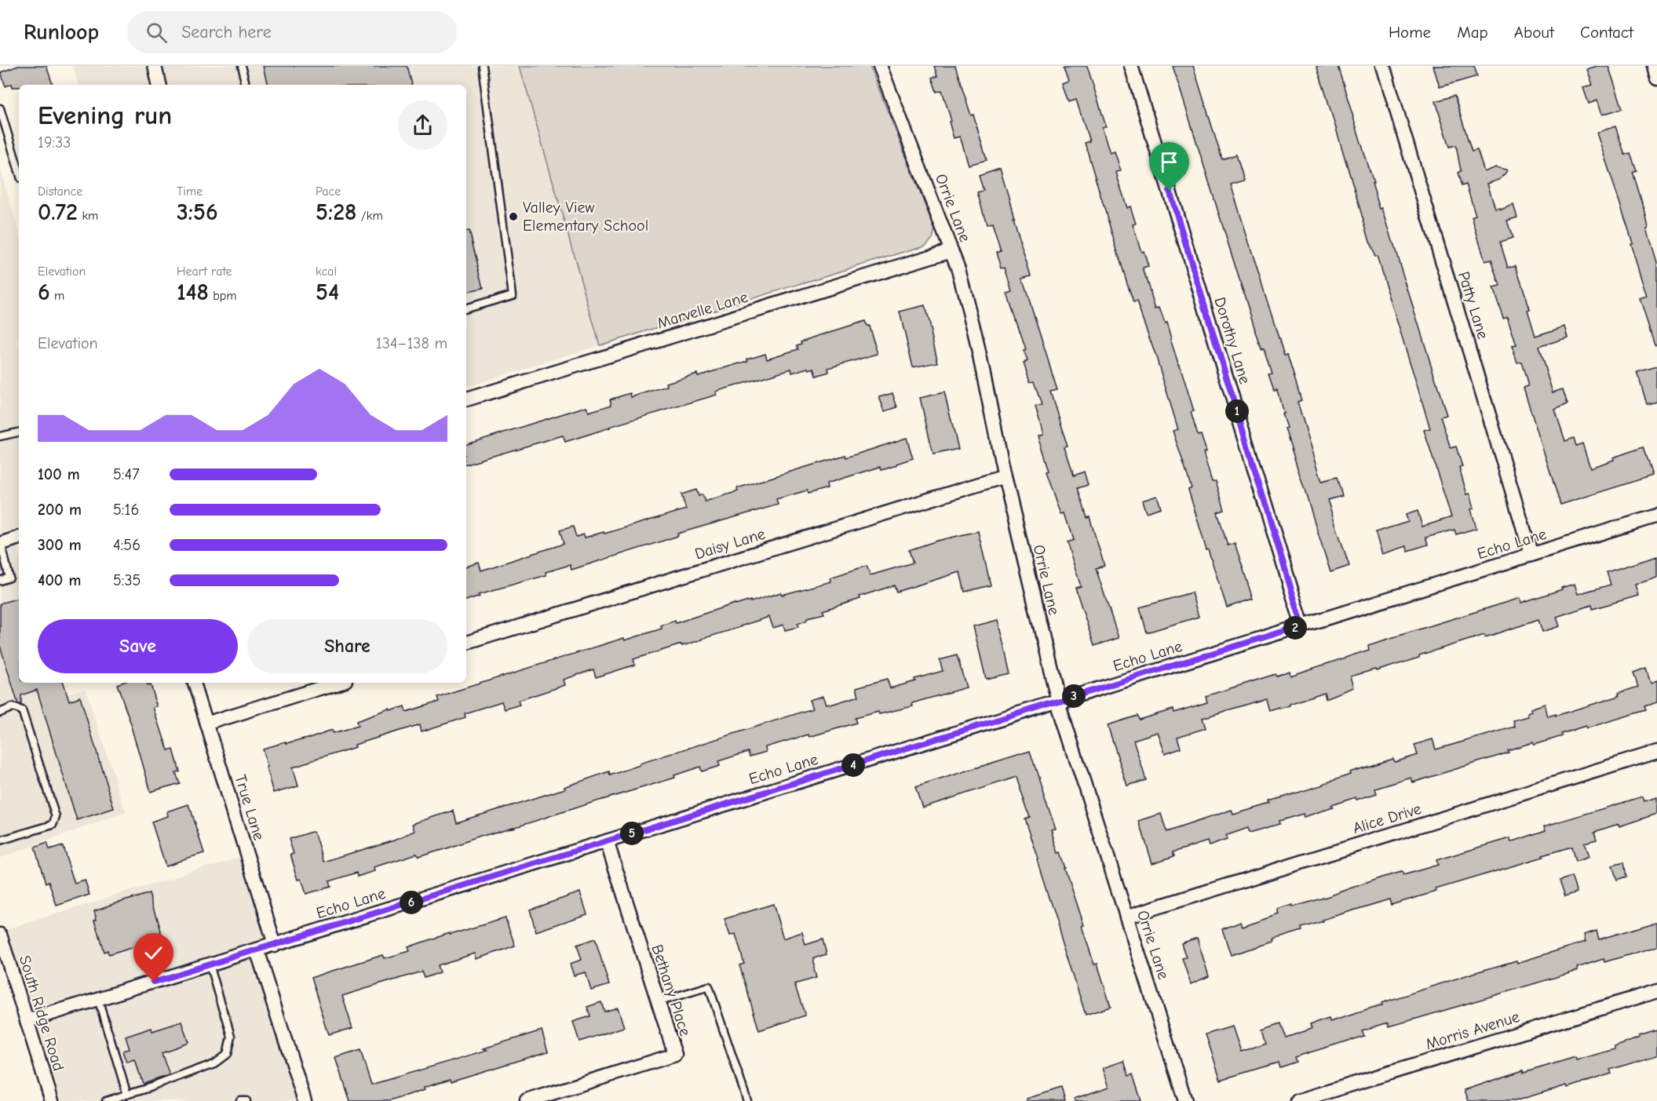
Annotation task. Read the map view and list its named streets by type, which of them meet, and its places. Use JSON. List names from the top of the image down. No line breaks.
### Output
{"streets":{"street":["Orrie Lane","Patty Lane","Marvelle Lane","Dorothy Lane","Daisy Lane","Echo Lane","True Lane","Alice Drive","Bethany Place","South Ridge Road","Morris Avenue"]},"crossings":[["Orrie Lane","Marvelle Lane"],["Orrie Lane","Daisy Lane"],["Orrie Lane","Echo Lane"],["Orrie Lane","Alice Drive"],["Patty Lane","Echo Lane"],["Dorothy Lane","Echo Lane"],["Echo Lane","True Lane"],["Echo Lane","Bethany Place"],["Echo Lane","South Ridge Road"]],"places":["Valley View Elementary School"],"page":{"header":"Runloop","search":"Search here","nav":["Home","Map","About","Contact"],"heading":["Evening run","19:33"],"stats":[["Distance","0.72 km"],["Time","3:56"],["Pace","5:28 /km"],["Elevation","6 m"],["Heart rate","148 bpm"],["kcal","54"]],"chart":["Elevation","134–138 m"],"pins":["1","2","3","4","5","6"],"list":[{"name":"100 m","note":"5:47"},{"name":"200 m","note":"5:16"},{"name":"300 m","note":"4:56"},{"name":"400 m","note":"5:35"}],"buttons":["Save","Share"]}}
